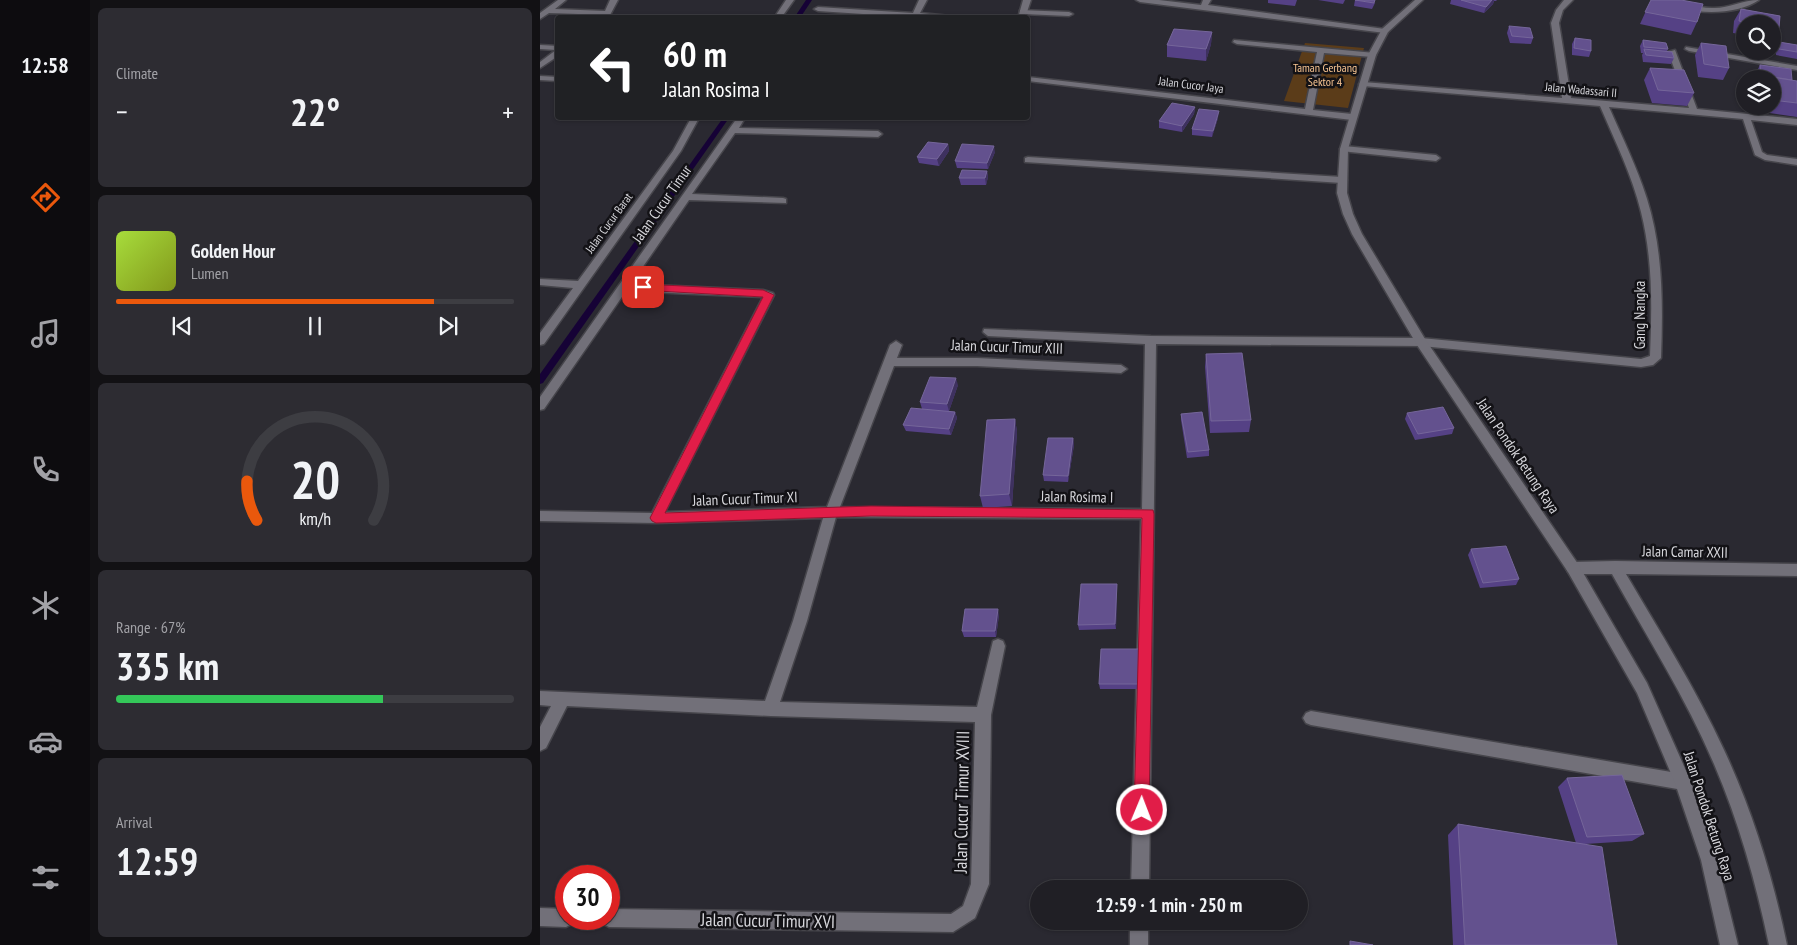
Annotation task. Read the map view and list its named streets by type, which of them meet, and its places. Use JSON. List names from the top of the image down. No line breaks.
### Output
{"streets":{"street":["Jalan Cucor Jaya","Jalan Wadassari II","Jalan Cucur Timur","Jalan Cucur Barat","Gang Nangka","Jalan Cucur Timur XIII","Jalan Pondok Betung Raya","Jalan Rosima I","Jalan Cucur Timur XI","Jalan Camar XXII","Jalan Cucur Timur XVIII","Jalan Cucur Timur XVI"]},"crossings":[["Jalan Cucor Jaya","Jalan Pondok Betung Raya"],["Jalan Wadassari II","Gang Nangka"],["Jalan Wadassari II","Jalan Pondok Betung Raya"],["Gang Nangka","Jalan Pondok Betung Raya"],["Jalan Pondok Betung Raya","Jalan Camar XXII"],["Jalan Rosima I","Jalan Cucur Timur XI"],["Jalan Cucur Timur XVIII","Jalan Cucur Timur XVI"]],"parks":["Taman Gerbang Sektor 4"],"page":{"tabs":"12:58","tile":["Climate",["Range · 67%","335 km"],["Arrival","12:59"]],"turn":["60 m","Jalan Rosima I"],"heat":["−","22°","+"],"song":["Golden Hour","Lumen"],"limit":"30","trip":"12:59 · 1 min · 250 m","gauge":["20","km/h"]}}
